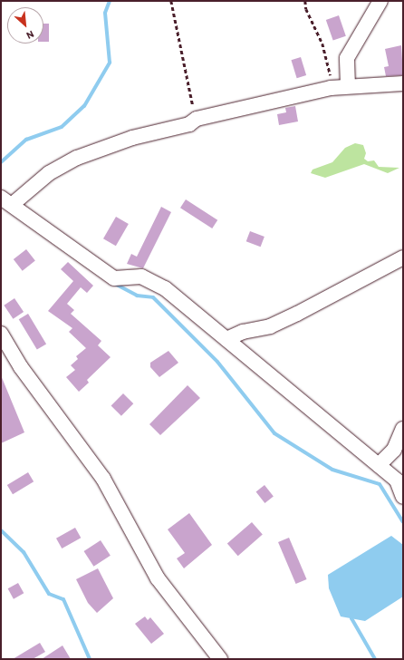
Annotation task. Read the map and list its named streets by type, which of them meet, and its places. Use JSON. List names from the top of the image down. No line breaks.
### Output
{"north":"bottom right"}
